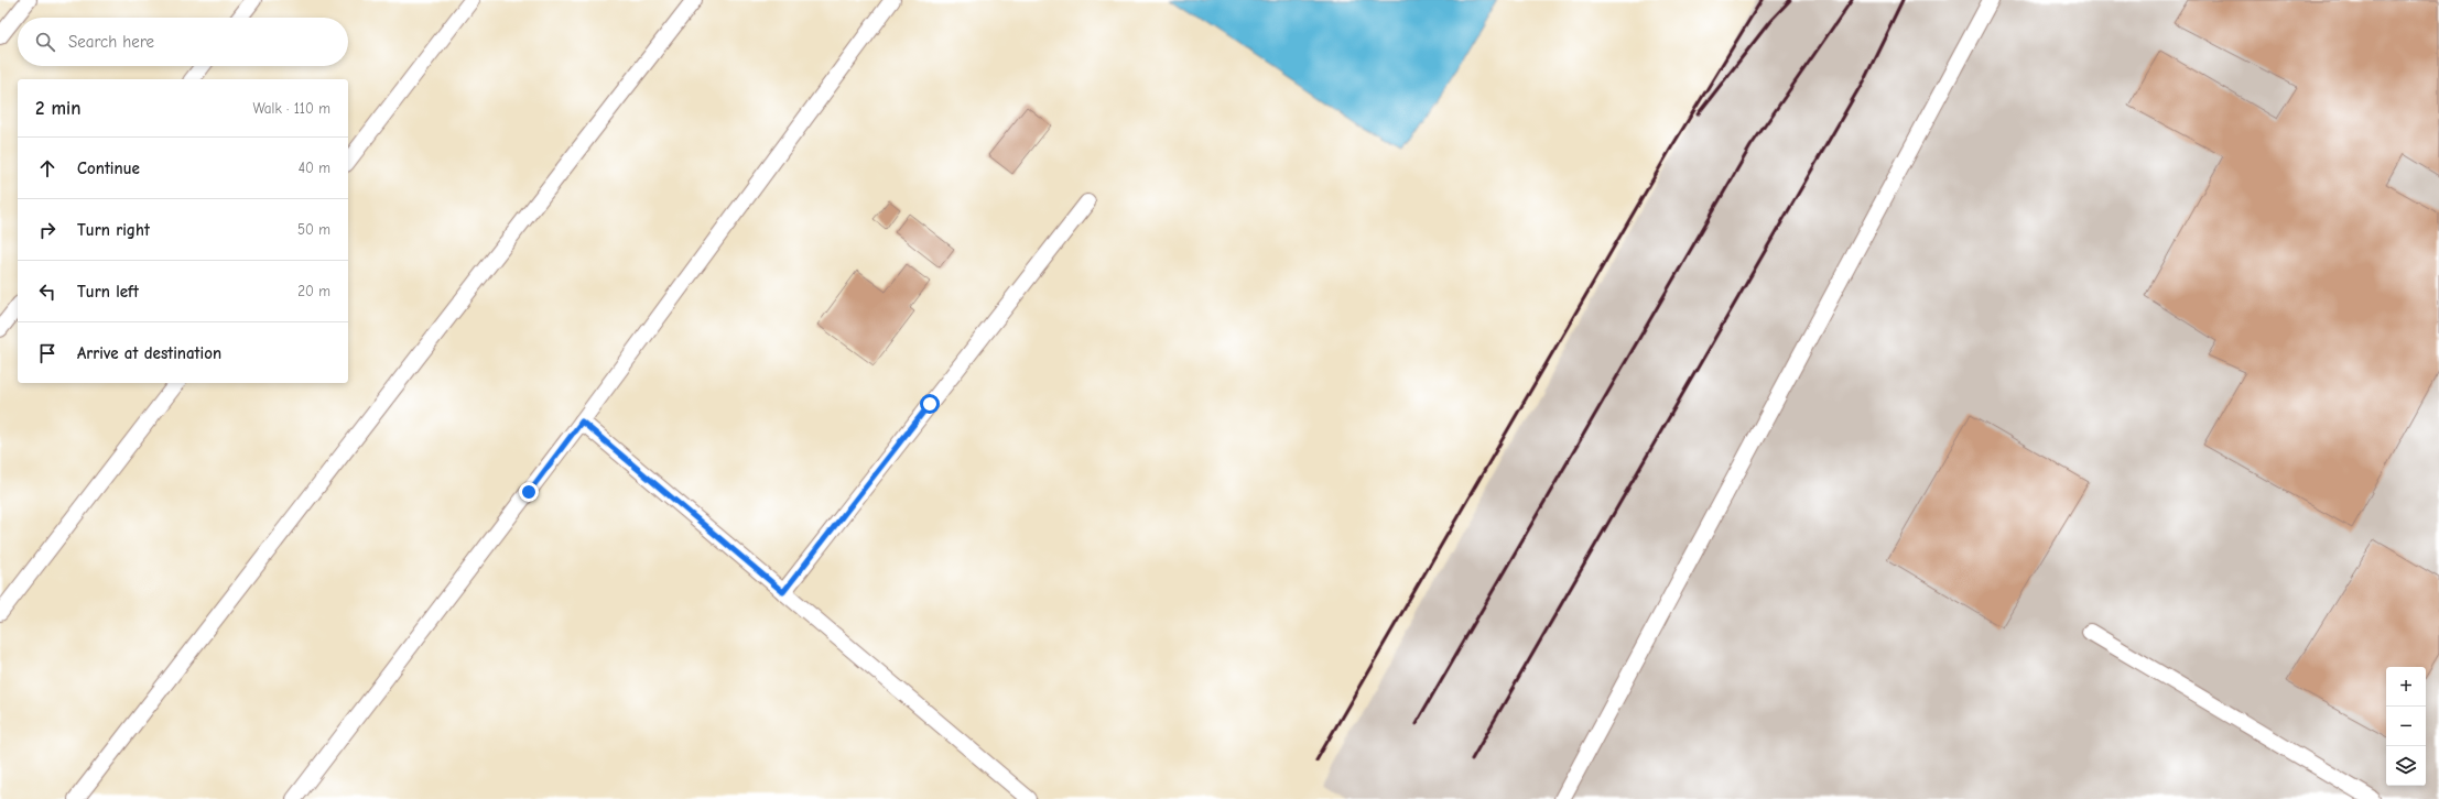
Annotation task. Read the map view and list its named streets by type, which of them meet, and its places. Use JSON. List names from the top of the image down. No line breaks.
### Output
{"page":{"search":"Search here","heading":["2 min","Walk · 110 m"],"list":[["Continue","40 m"],["Turn right","50 m"],["Turn left","20 m"],"Arrive at destination"],"map_buttons":["+","−"]}}
